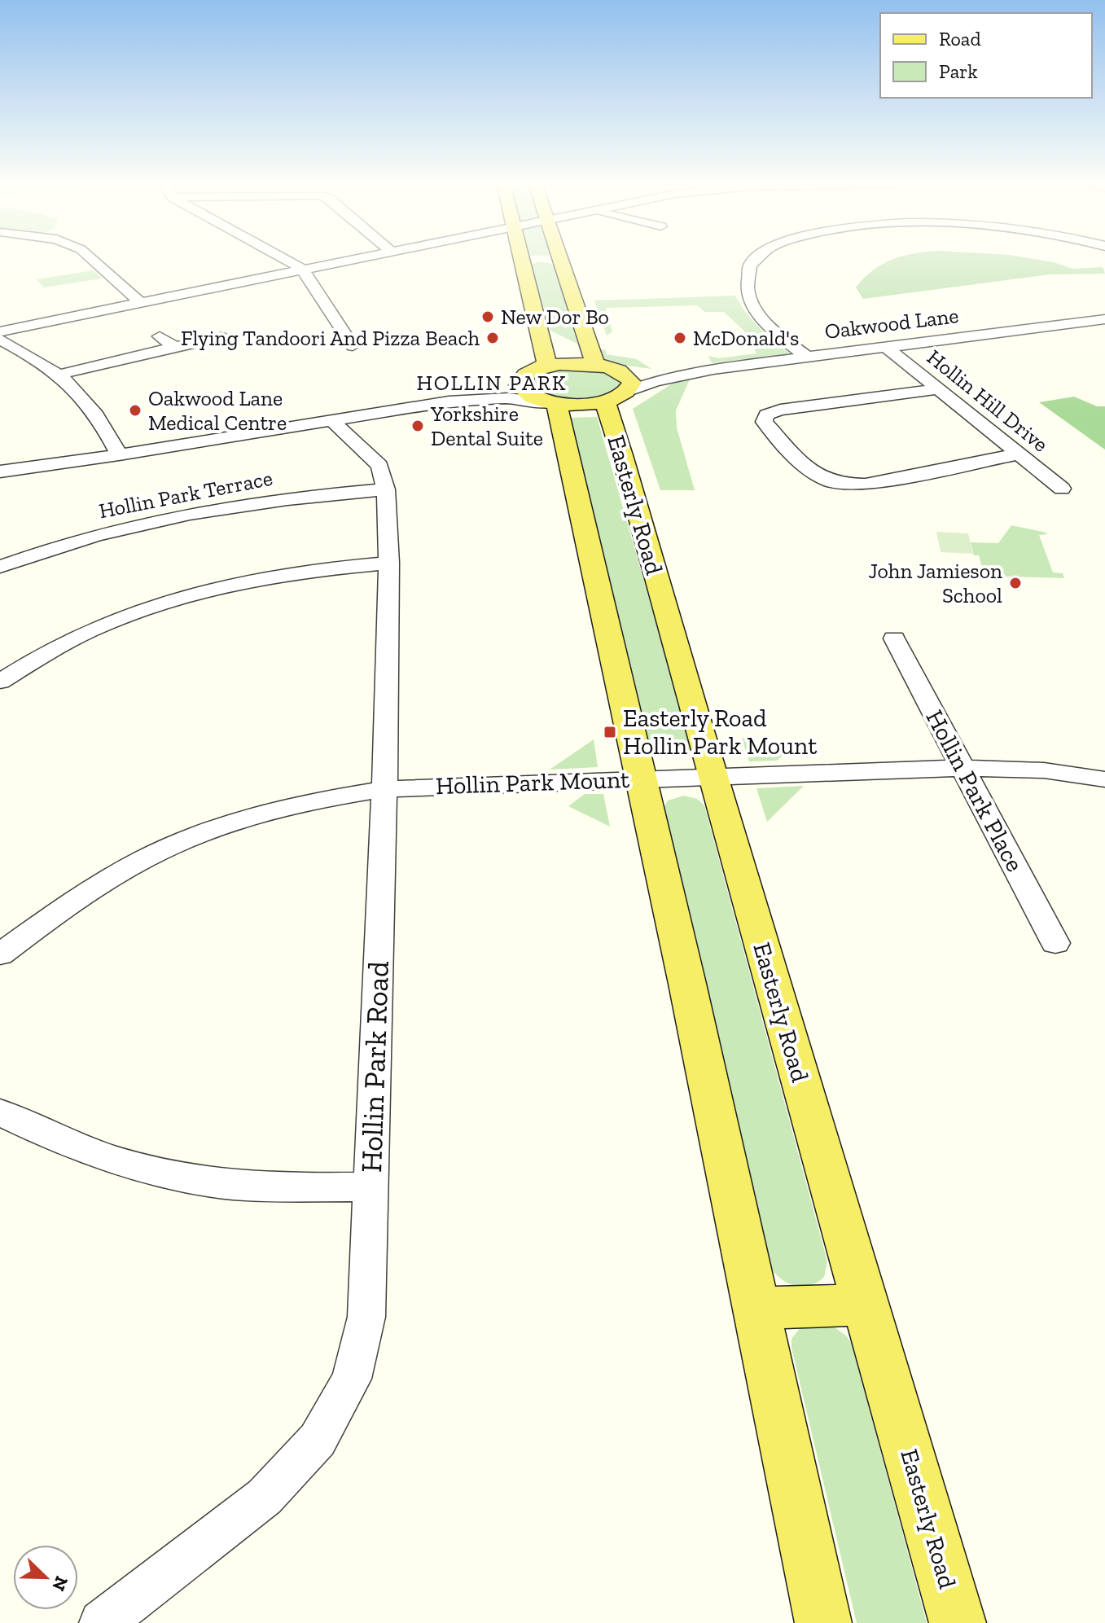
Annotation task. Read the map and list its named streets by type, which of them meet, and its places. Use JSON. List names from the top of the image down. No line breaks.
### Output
{"streets":{"main road":["Easterly Road"],"street":["Oakwood Lane","Hollin Hill Drive","Hollin Park Terrace","Hollin Park Mount","Hollin Park Place","Hollin Park Road"]},"crossings":[["Oakwood Lane","Hollin Hill Drive"],["Oakwood Lane","Easterly Road"],["Hollin Park Terrace","Hollin Park Road"],["Easterly Road","Hollin Park Mount"],["Hollin Park Mount","Hollin Park Place"],["Hollin Park Mount","Hollin Park Road"]],"districts":["HOLLIN PARK"],"places":{"other":["New Dor Bo","Flying Tandoori And Pizza Beach","McDonald's","Oakwood Lane Medical Centre","Yorkshire Dental Suite","John Jamieson School"],"transit":["Easterly Road Hollin Park Mount"]},"legend":["Road","Park"],"north":"bottom right"}
